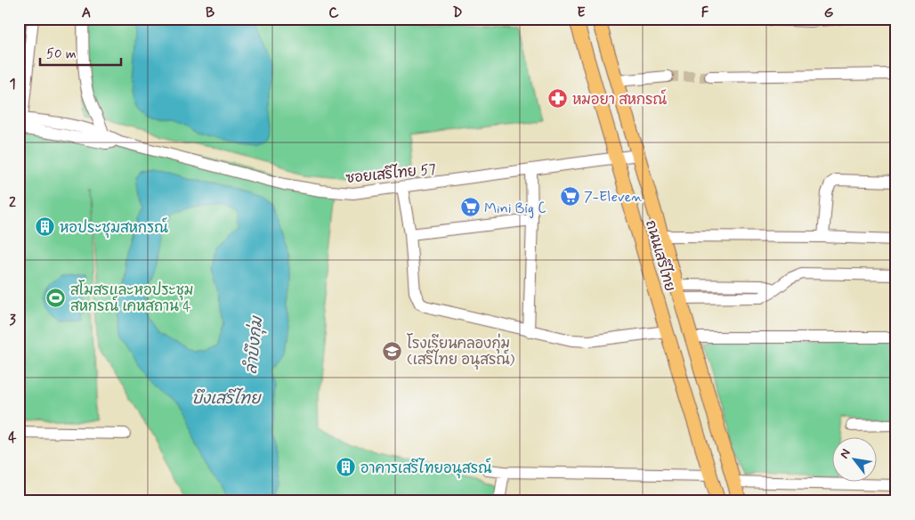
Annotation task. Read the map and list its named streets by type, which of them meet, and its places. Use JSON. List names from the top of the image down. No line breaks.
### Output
{"streets":{"main road":["ถนนเสรีไทย"],"street":["ซอยเสรีไทย 57"]},"crossings":[["ซอยเสรีไทย 57","ถนนเสรีไทย"]],"water":["ลำบึงกุ่ม","บึงเสรีไทย"],"places":{"pharmacy":["หมอยา สหกรณ์"],"supermarket":["7-Eleven","Mini Big C"],"building":["หอประชุมสหกรณ์","อาคารเสรีไทยอนุสรณ์"],"sports":["สโมสรและหอประชุม สหกรณ์ เคหสถาน 4"],"school or university":["โรงเรียนคลองกุ่ม (เสรีไทย อนุสรณ์)"]},"scale_bar":"50 m","north":"top left","grid":{"columns":["A","B","C","D","E","F","G"],"rows":["1","2","3","4"]}}
